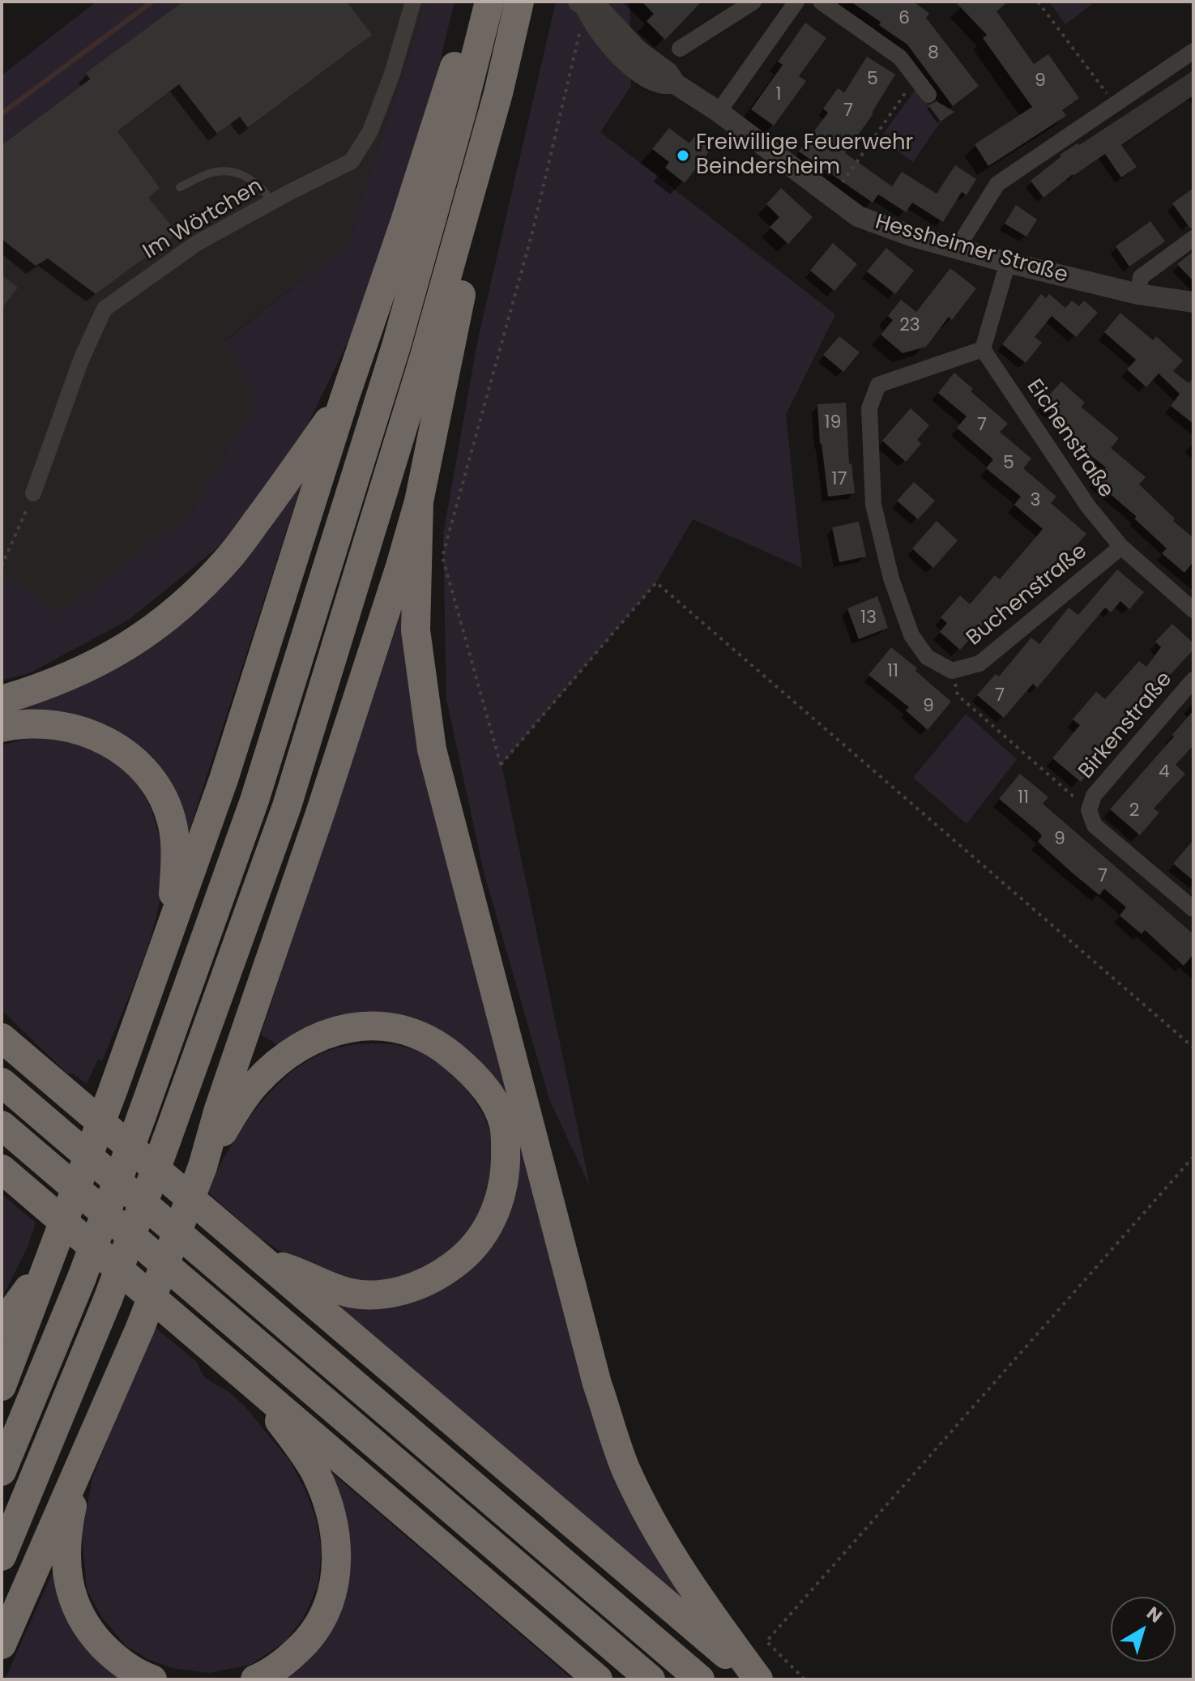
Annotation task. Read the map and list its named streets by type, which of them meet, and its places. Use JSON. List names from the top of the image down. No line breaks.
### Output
{"streets":{"street":["Im Wörtchen","Hessheimer Straße","Eichenstraße","Buchenstraße","Birkenstraße"]},"crossings":[["Eichenstraße","Buchenstraße"]],"places":["Freiwillige Feuerwehr Beindersheim"],"house_numbers":["6","8","5","9","1","7","23","19","7","5","17","3","13","11","7","9","4","11","2","9","7"],"north":"top right"}
